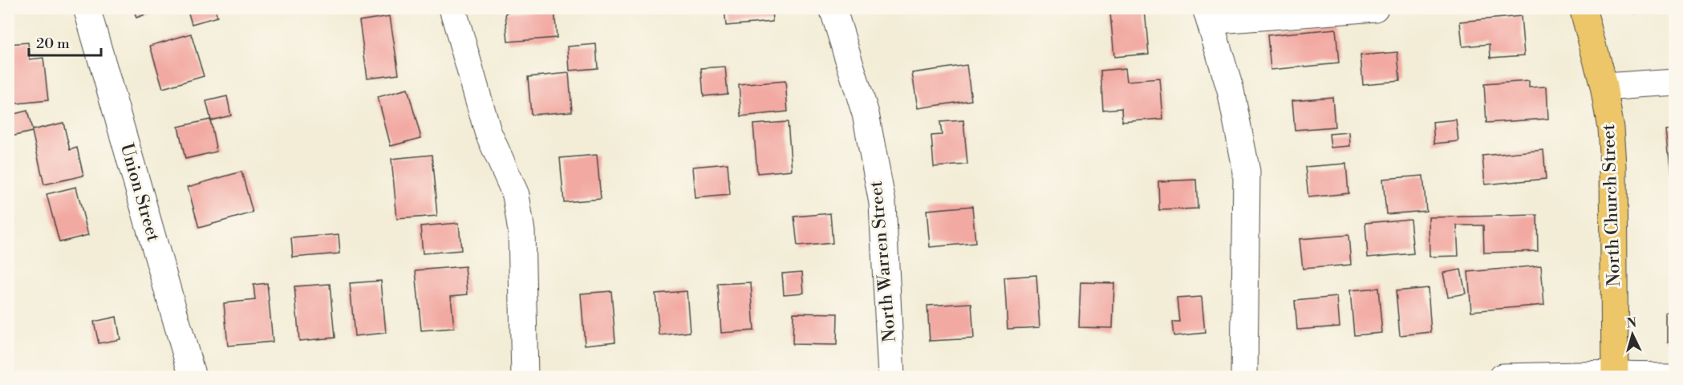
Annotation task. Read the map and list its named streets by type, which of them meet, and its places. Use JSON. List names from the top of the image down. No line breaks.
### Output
{"streets":{"main road":["North Church Street"],"street":["Union Street","North Warren Street"]},"scale_bar":"20 m","north":"top"}
